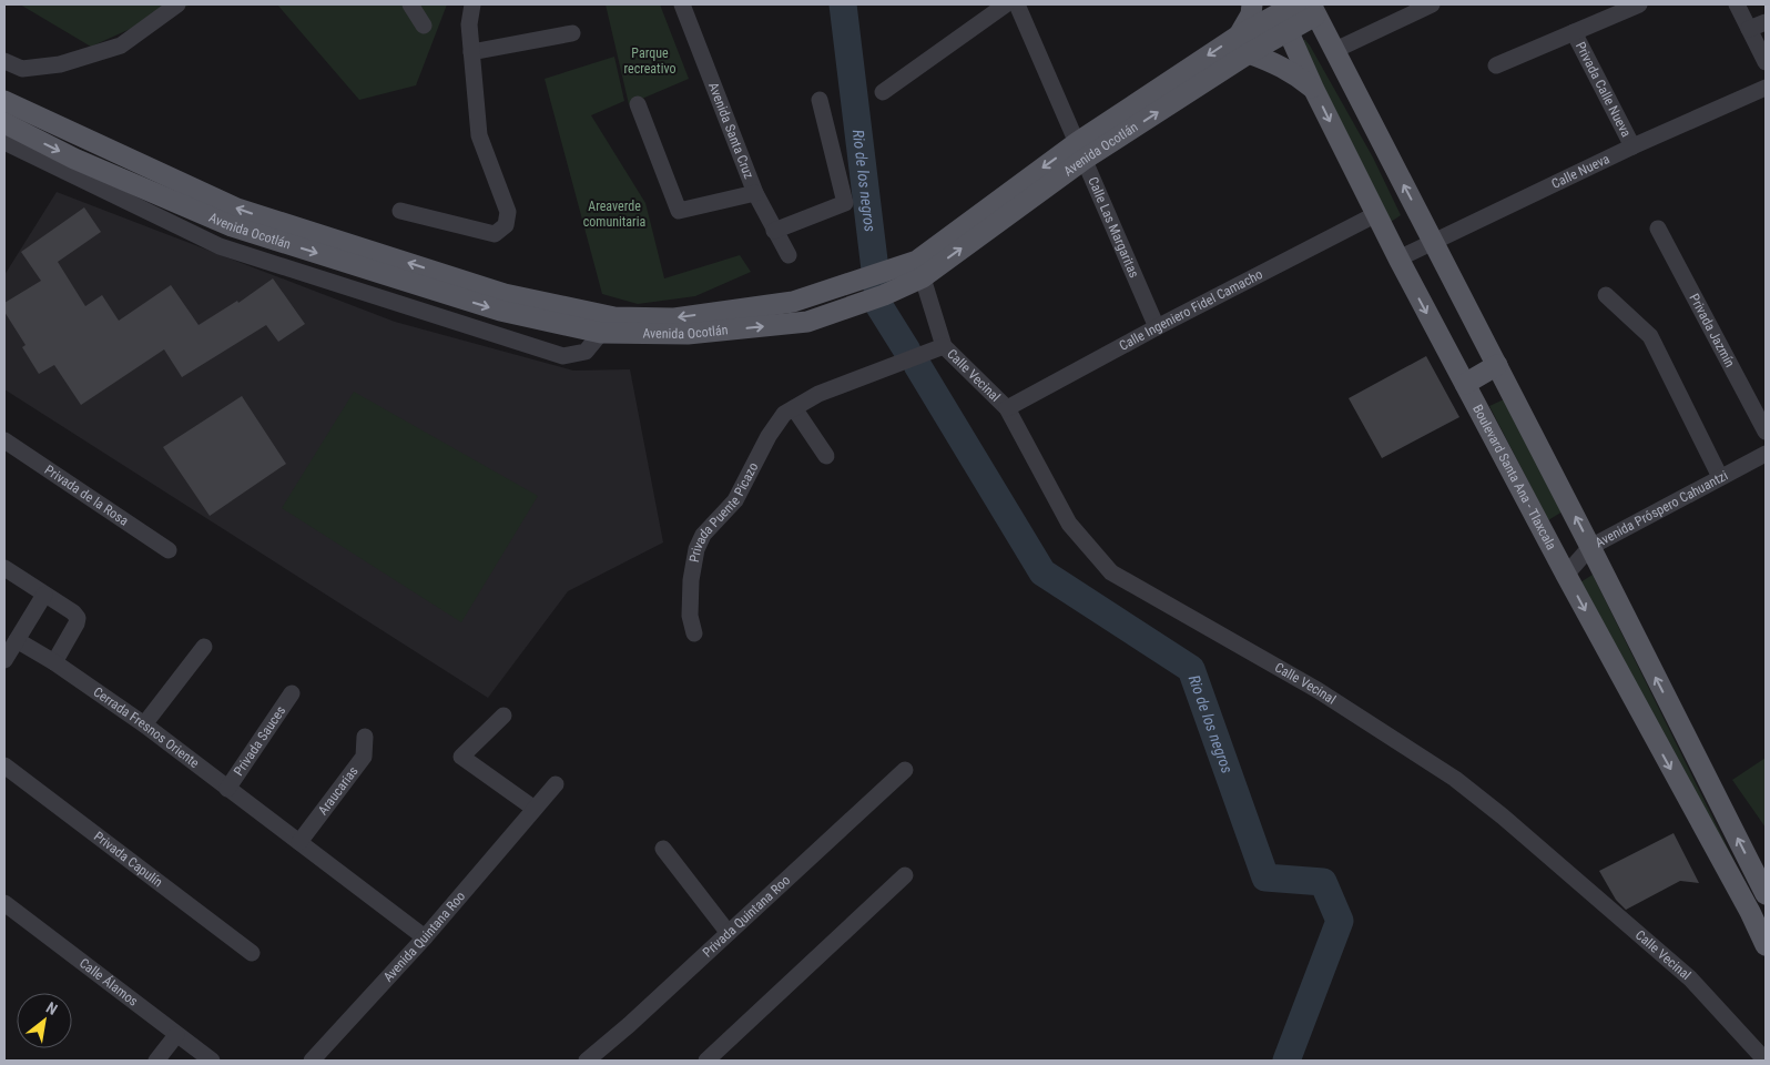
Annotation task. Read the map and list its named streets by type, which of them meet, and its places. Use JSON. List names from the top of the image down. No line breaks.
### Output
{"streets":{"main road":["Avenida Ocotlán","Boulevard Santa Ana - Tlaxcala"],"street":["Privada Calle Nueva","Avenida Santa Cruz","Calle Nueva","Calle Las Margaritas","Calle Ingeniero Fidel Camacho","Privada Jazmín","Calle Vecinal","Privada de la Rosa","Avenida Próspero Cahuantzi","Privada Puente Picazo","Cerrada Fresnos Oriente","Privada Sauces","Araucarias","Privada Capulín","Privada Quintana Roo","Avenida Quintana Roo","Calle Álamos"]},"crossings":[["Privada Calle Nueva","Calle Nueva"],["Avenida Ocotlán","Calle Las Margaritas"],["Avenida Ocotlán","Calle Vecinal"],["Avenida Ocotlán","Boulevard Santa Ana - Tlaxcala"],["Calle Nueva","Boulevard Santa Ana - Tlaxcala"],["Calle Las Margaritas","Calle Ingeniero Fidel Camacho"],["Calle Ingeniero Fidel Camacho","Calle Vecinal"],["Calle Ingeniero Fidel Camacho","Boulevard Santa Ana - Tlaxcala"],["Calle Vecinal","Privada Puente Picazo"],["Boulevard Santa Ana - Tlaxcala","Avenida Próspero Cahuantzi"],["Cerrada Fresnos Oriente","Privada Sauces"],["Cerrada Fresnos Oriente","Araucarias"],["Cerrada Fresnos Oriente","Avenida Quintana Roo"]],"water":["Rio de los negros"],"parks":["Parque recreativo","Areaverde comunitaria"],"north":"top right"}
